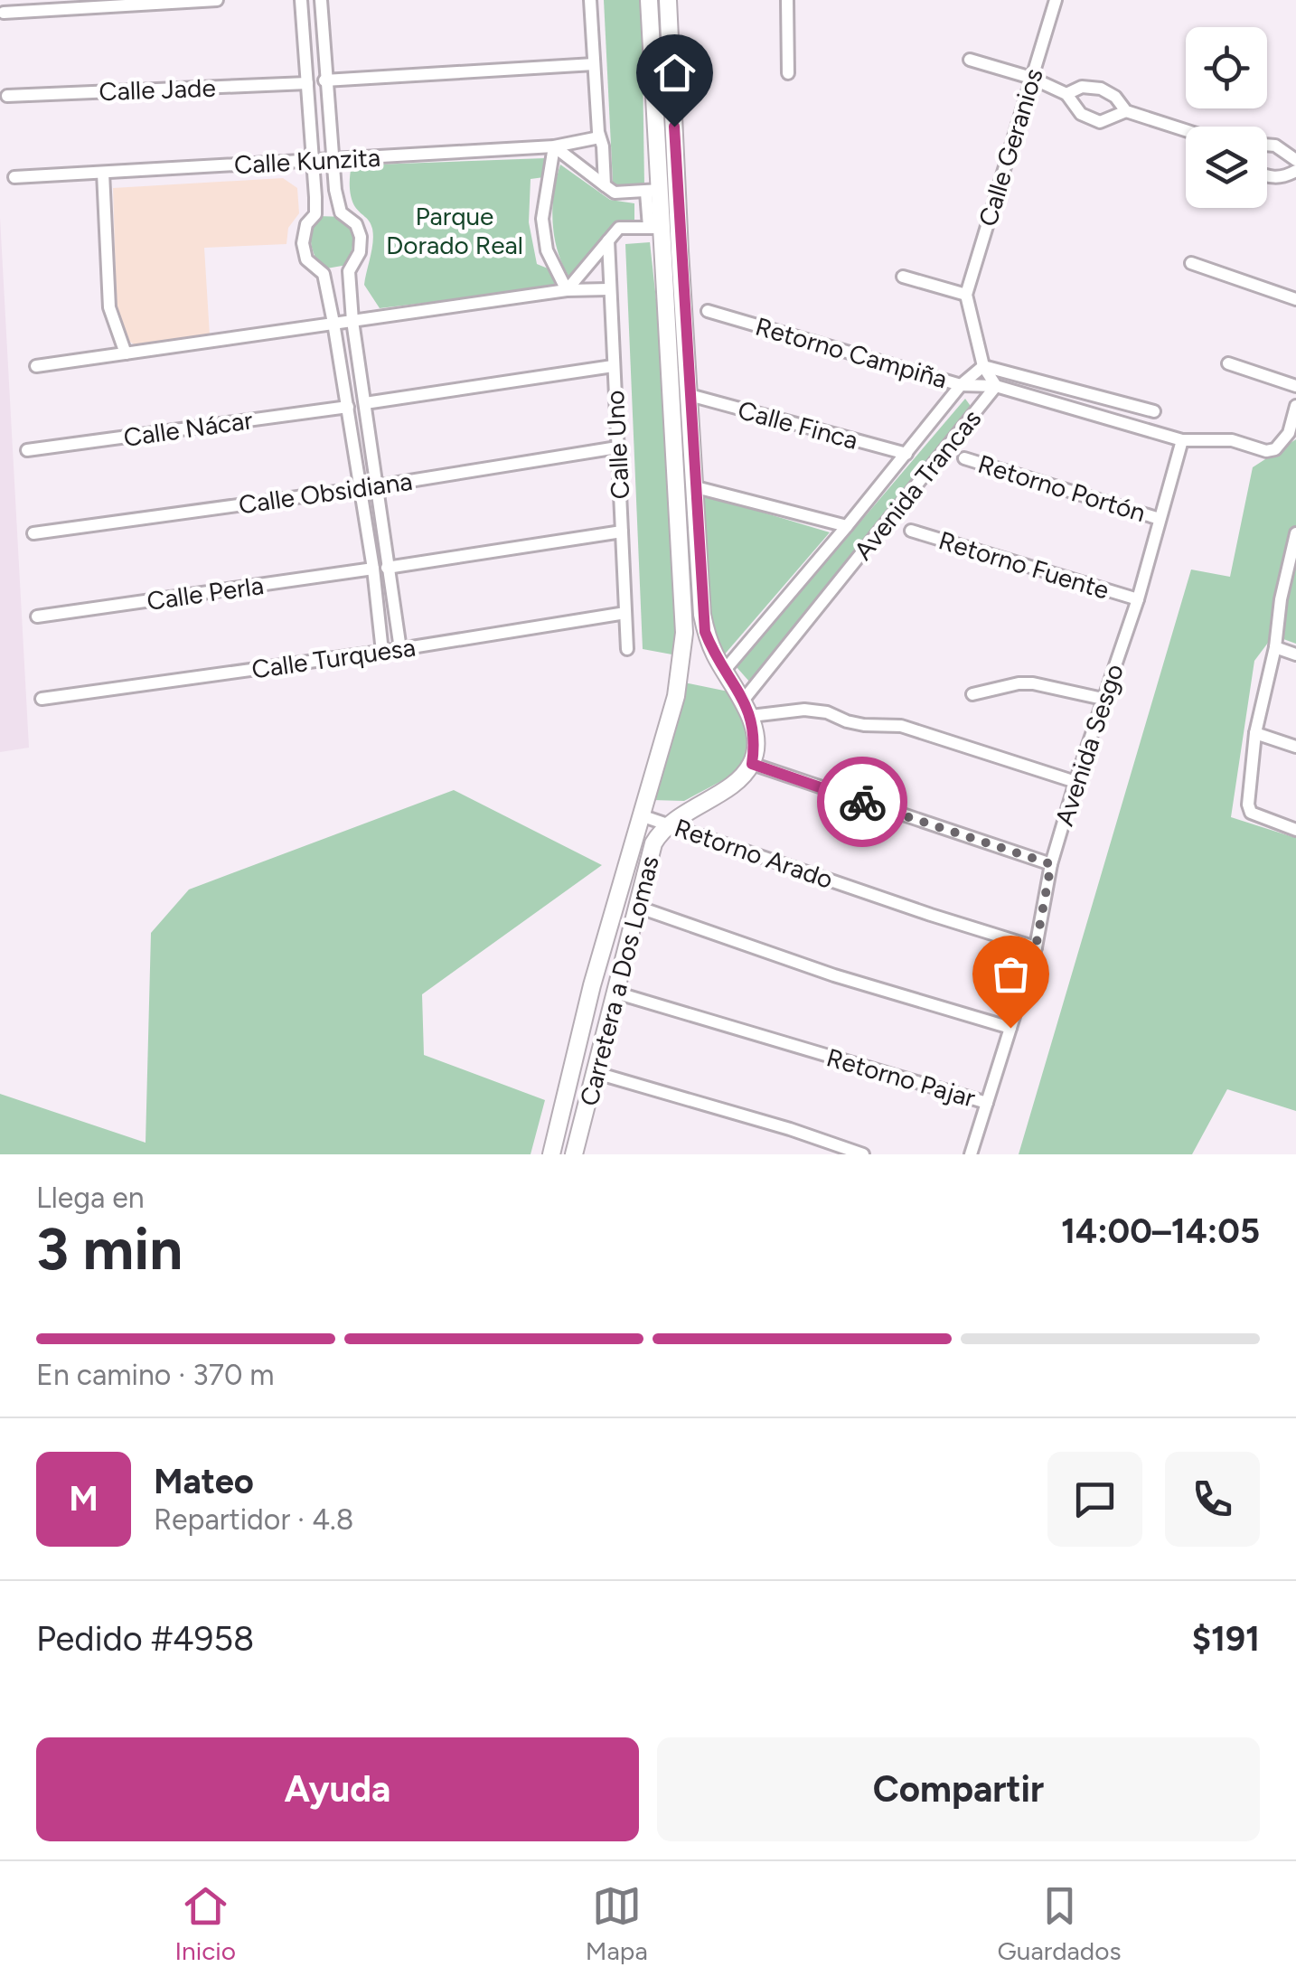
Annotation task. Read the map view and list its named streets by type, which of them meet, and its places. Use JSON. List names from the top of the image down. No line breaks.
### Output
{"streets":{"main road":["Carretera a Dos Lomas"],"street":["Calle Jade","Calle Geranios","Calle Kunzita","Retorno Campiña","Calle Finca","Calle Nácar","Calle Uno","Avenida Trancas","Retorno Portón","Calle Obsidiana","Retorno Fuente","Calle Perla","Calle Turquesa","Avenida Sesgo","Retorno Arado","Retorno Pajar"]},"crossings":[["Retorno Campiña","Avenida Trancas"],["Retorno Campiña","Avenida Sesgo"],["Calle Finca","Avenida Trancas"],["Calle Finca","Carretera a Dos Lomas"],["Calle Uno","Calle Obsidiana"],["Calle Uno","Calle Turquesa"],["Avenida Trancas","Carretera a Dos Lomas"],["Retorno Portón","Avenida Sesgo"],["Retorno Fuente","Avenida Sesgo"],["Avenida Sesgo","Retorno Arado"],["Avenida Sesgo","Retorno Pajar"],["Retorno Arado","Carretera a Dos Lomas"],["Carretera a Dos Lomas","Retorno Pajar"]],"parks":["Parque Dorado Real"],"page":{"heading":["3 min","Llega en","14:00–14:05"],"panel":["Mateo","Repartidor · 4.8","Pedido #4958","$191"],"bar":"En camino · 370 m","round":"M","buttons":["Ayuda","Compartir"],"tabs":["Inicio","Mapa","Guardados"]}}
